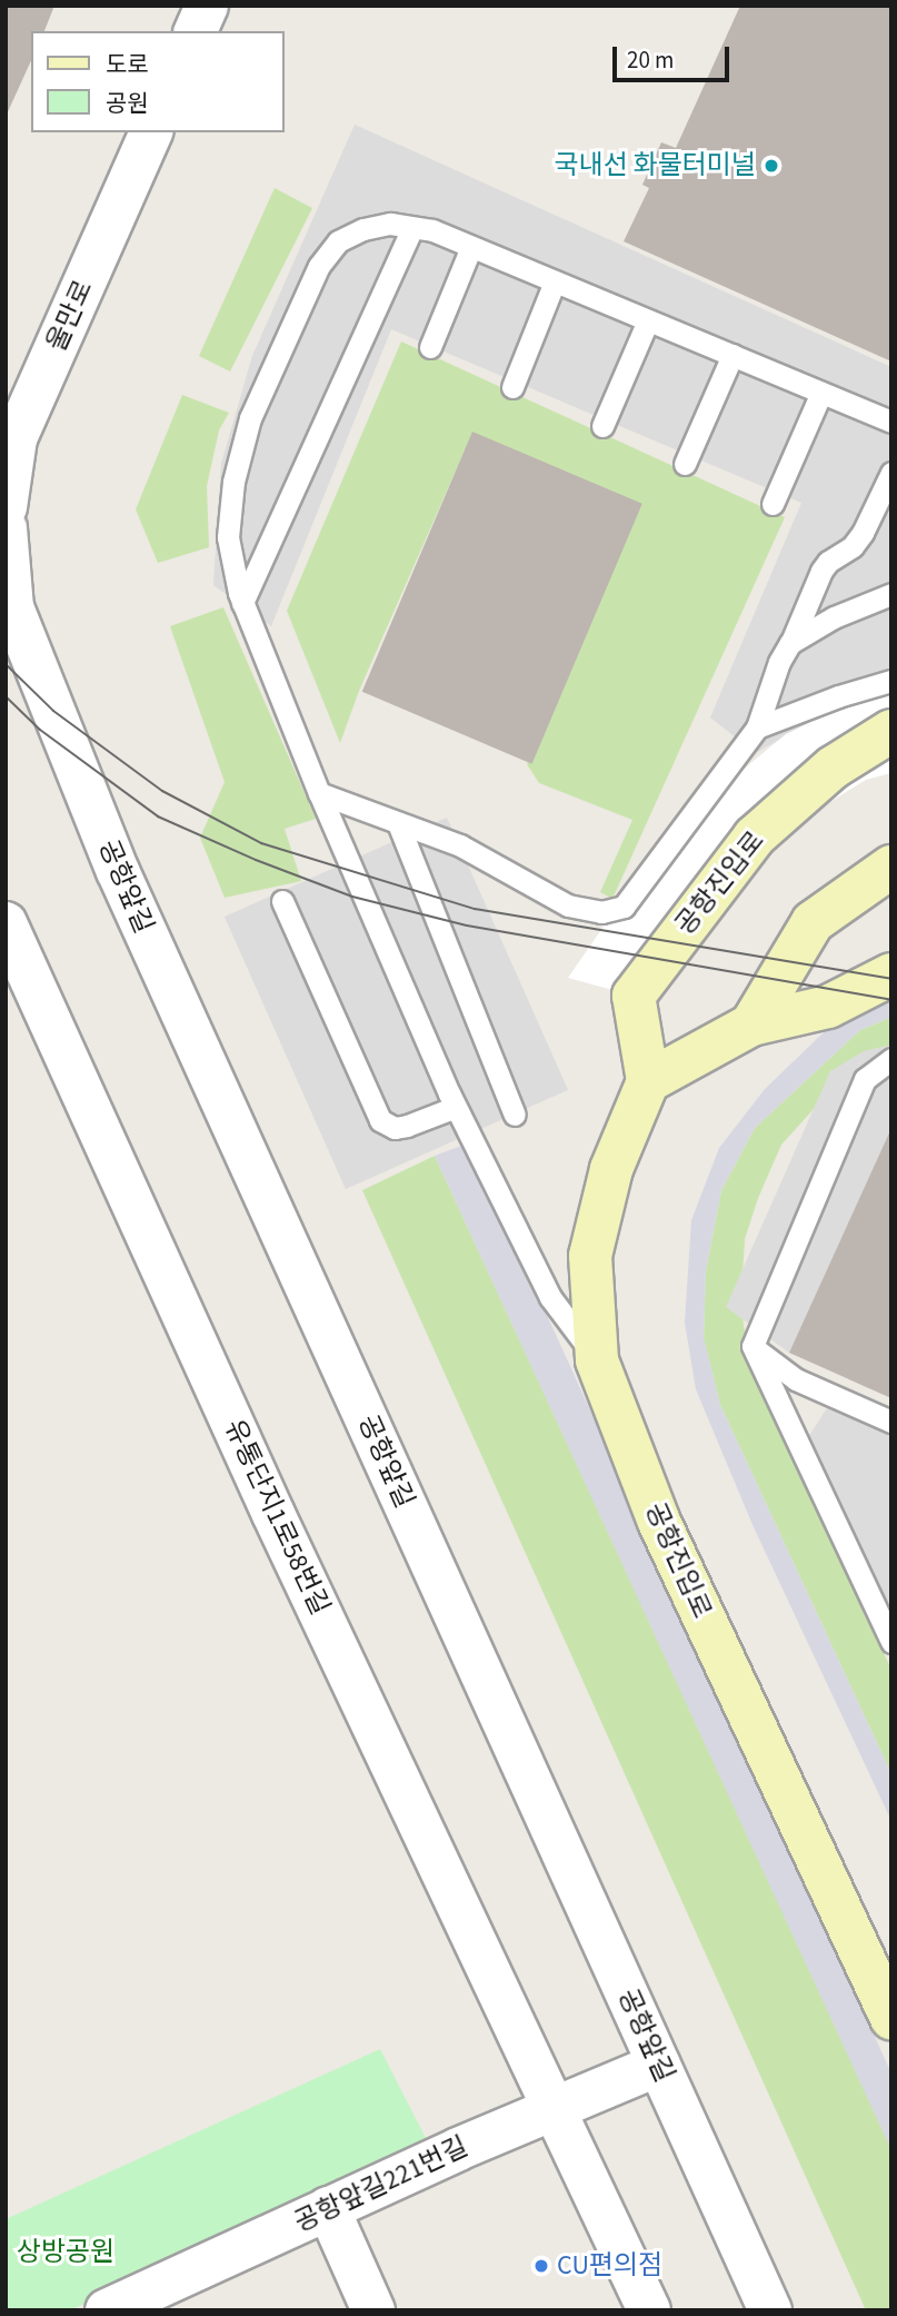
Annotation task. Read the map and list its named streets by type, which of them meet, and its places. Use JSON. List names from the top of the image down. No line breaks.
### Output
{"streets":{"main road":["공항진입로"],"street":["울만로","공항앞길","유통단지1로58번길","공항앞길221번길"]},"crossings":[["공항앞길","공항앞길221번길"],["유통단지1로58번길","공항앞길221번길"]],"parks":["상방공원"],"places":["국내선 화물터미널","CU편의점"],"legend":["도로","공원"],"scale_bar":"20 m"}
